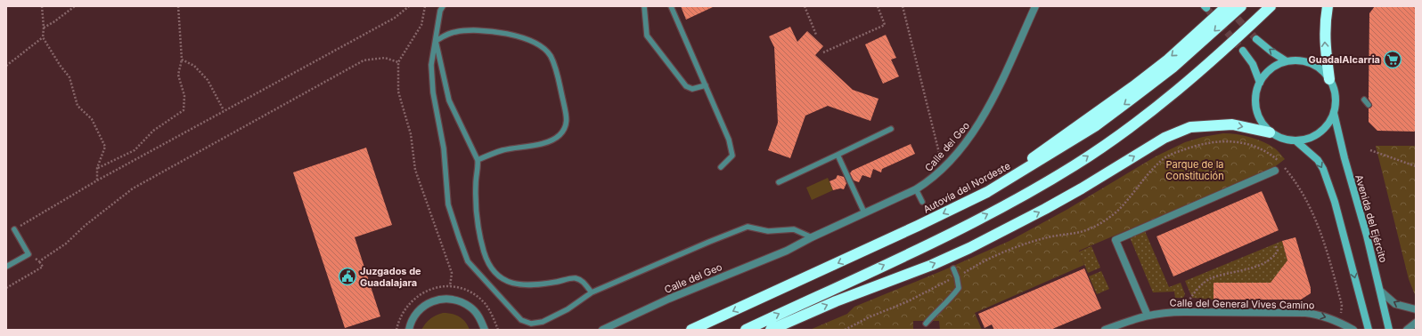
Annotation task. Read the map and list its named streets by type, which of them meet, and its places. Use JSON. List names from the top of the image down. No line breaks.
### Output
{"streets":{"highway":["Autovía del Nordeste"],"main road":["Avenida del Ejército"],"street":["Calle del Geo","Calle del General Vives Camino"]},"one_way":["Calle del General Vives Camino"],"parks":["Parque de la Constitución"],"places":{"supermarket":["GuadalAlcarria"],"public building":["Juzgados de Guadalajara"]}}
